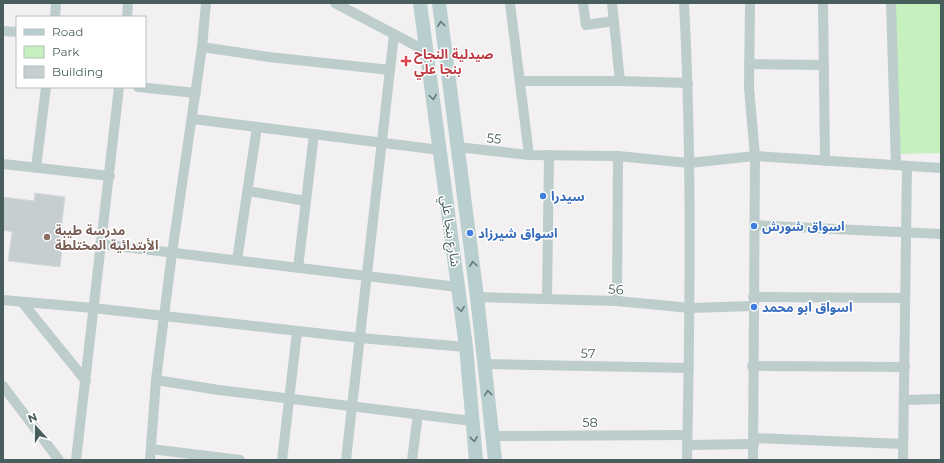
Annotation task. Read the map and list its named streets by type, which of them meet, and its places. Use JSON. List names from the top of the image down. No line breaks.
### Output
{"streets":{"main road":["شارع بنجا علي"],"street":["55","56","57","58"]},"crossings":[["55","شارع بنجا علي"],["شارع بنجا علي","56"],["شارع بنجا علي","57"],["شارع بنجا علي","58"]],"places":{"health":["صيدلية النجاح بنجا علي"],"other":["سيدرا","اسواق شورش","اسواق شيرزاد","مدرسة طيبة الأبتدائية المختلطة","اسواق ابو محمد"]},"legend":["Road","Park","Building"],"north":"top"}
